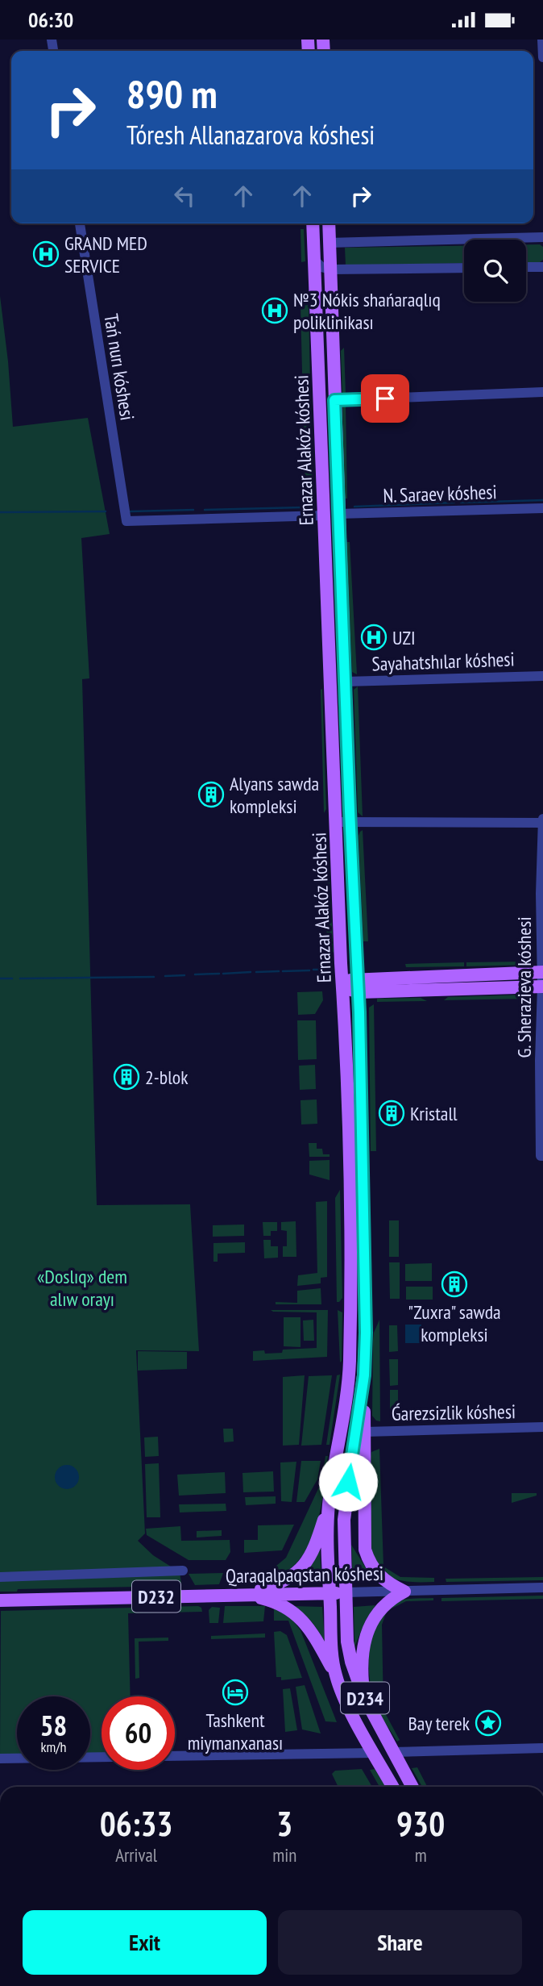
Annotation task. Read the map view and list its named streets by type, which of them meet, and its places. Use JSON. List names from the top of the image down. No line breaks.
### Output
{"streets":{"main road":["Ernazar Alakóz kóshesi","Qaraqalpaqstan kóshesi","D232","D234"],"street":["Tań nurı kóshesi","N. Saraev kóshesi","Sayahatshılar kóshesi","G. Sherazieva kóshesi","Ǵarezsizlik kóshesi"]},"crossings":[["Tań nurı kóshesi","Ernazar Alakóz kóshesi"],["Ernazar Alakóz kóshesi","N. Saraev kóshesi"],["Ernazar Alakóz kóshesi","Sayahatshılar kóshesi"],["Ernazar Alakóz kóshesi","Qaraqalpaqstan kóshesi"],["Ernazar Alakóz kóshesi","D234"],["Qaraqalpaqstan kóshesi","D234"]],"parks":["«Doslıq» dem alıw orayı"],"places":{"hospital":["GRAND MED SERVICE","№3 Nókis shańaraqlıq poliklinikası","UZI"],"building":["Alyans sawda kompleksi","2-blok","Kristall","\"Zuxra\" sawda kompleksi"],"hotel":["Tashkent miymanxanası"],"place":["Bay terek"]},"page":{"status":"06:30","turn":["890 m","Tóresh Allanazarova kóshesi"],"speed":"58 km/h","limit":"60","eta":["06:33","Arrival","3","min","930","m"],"buttons":["Exit","Share"]}}
